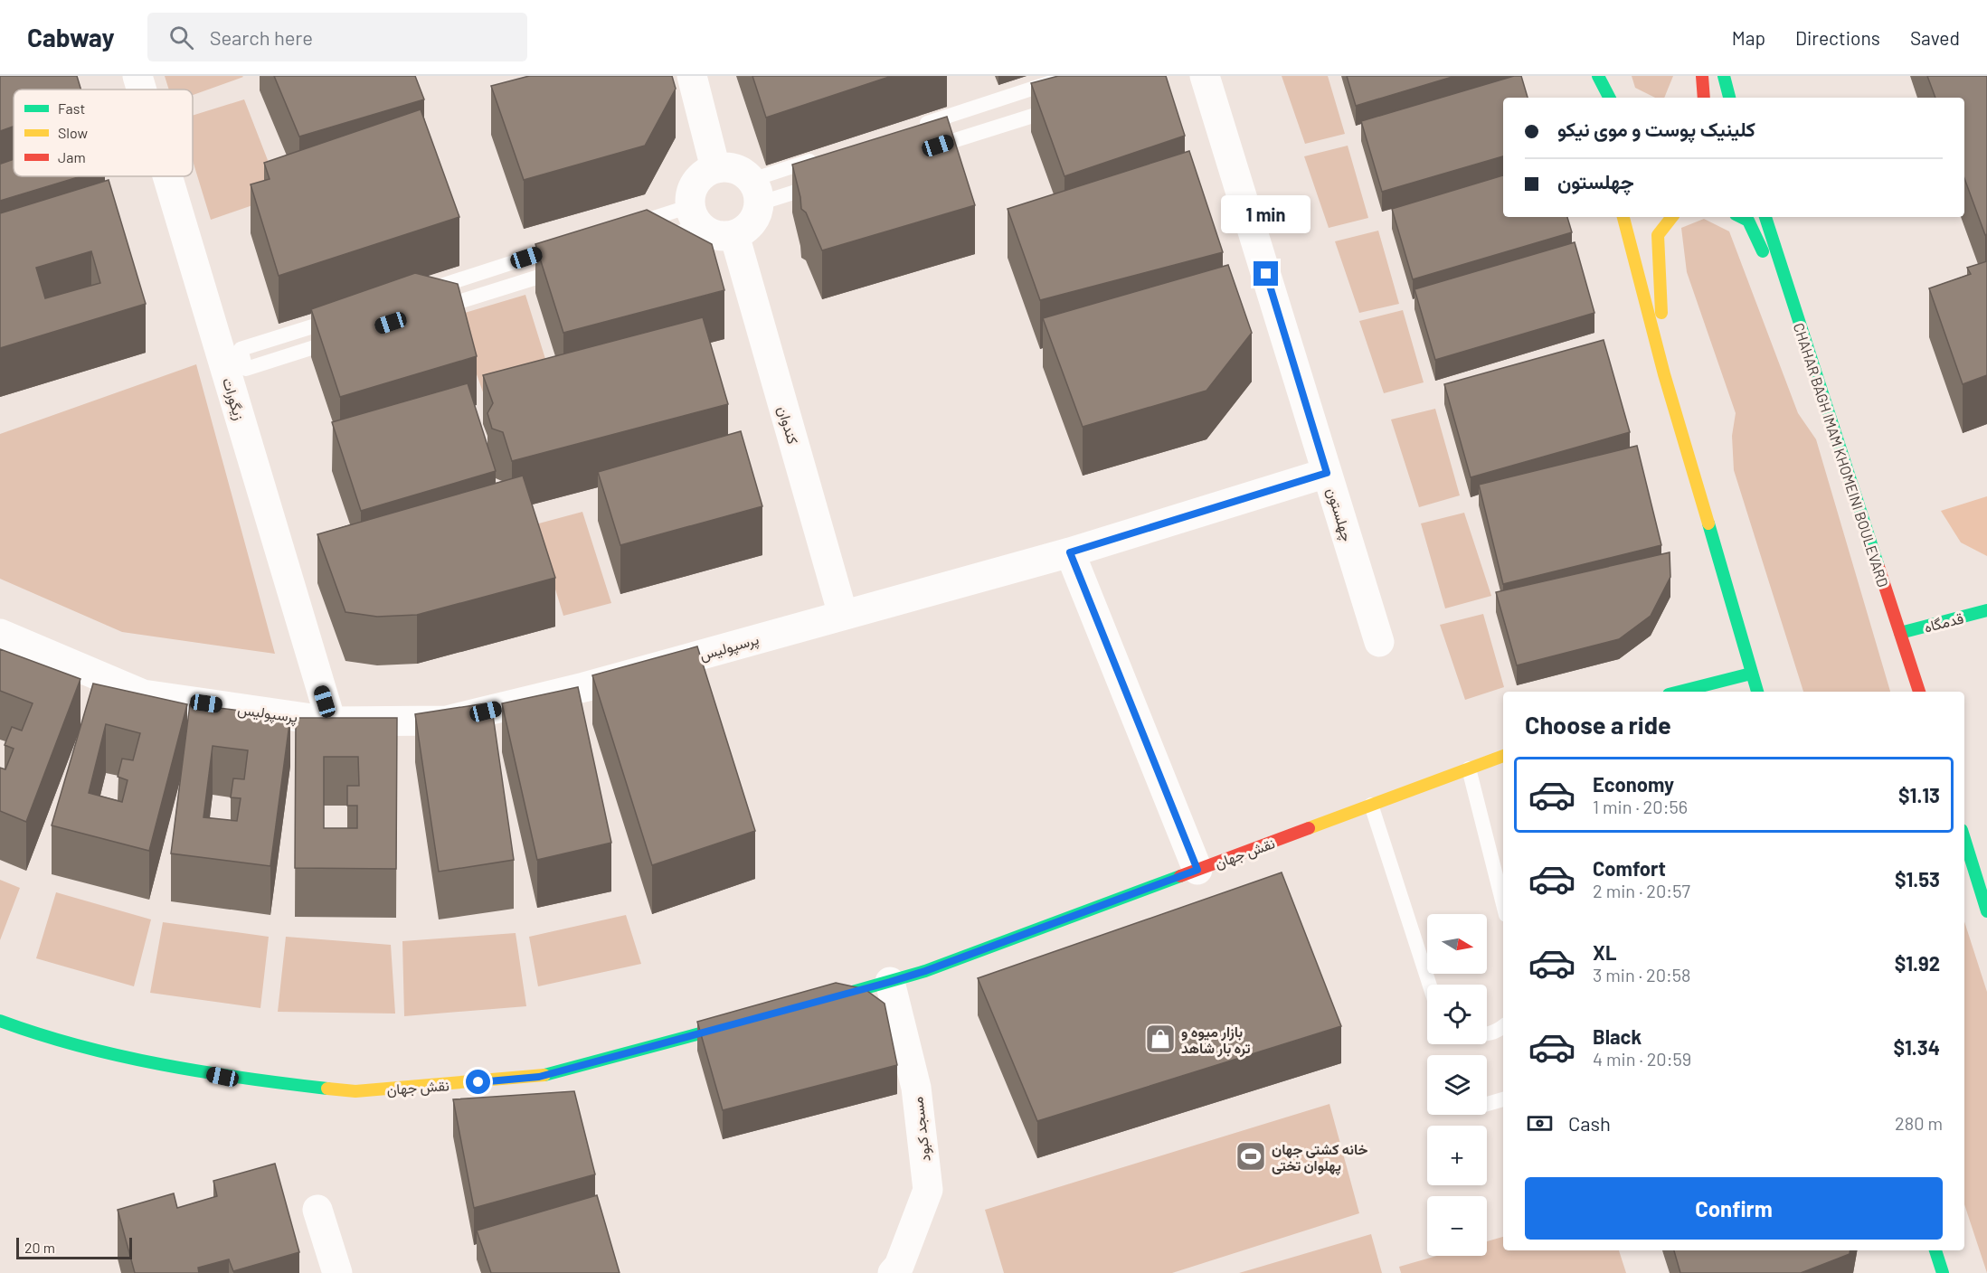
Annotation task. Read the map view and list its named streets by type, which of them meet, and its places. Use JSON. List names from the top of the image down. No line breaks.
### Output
{"streets":{"street":["زیگورات","کندوان","CHAHAR BAGH IMAM KHOMEINI BOULEVARD","چهلستون","قدمگاه","پرسپولیس","نقش جهان","مسجد کبود"]},"crossings":[["زیگورات","پرسپولیس"],["کندوان","پرسپولیس"],["CHAHAR BAGH IMAM KHOMEINI BOULEVARD","قدمگاه"],["چهلستون","پرسپولیس"],["نقش جهان","مسجد کبود"]],"places":{"shop":["بازار میوه و تره بار شاهد"],"sports":["خانه کشتی جهان پهلوان تختی"]},"legend":["Fast","Slow","Jam"],"scale_bar":"20 m","north":"right","page":{"header":"Cabway","search":"Search here","nav":["Map","Directions","Saved"],"banner":["کلینیک پوست و موی نیکو","چهلستون"],"bubble":"1 min","heading":"Choose a ride","list":[{"name":"Economy","note":"1 min · 20:56","value":"$1.13"},{"name":"Comfort","note":"2 min · 20:57","value":"$1.53"},{"name":"XL","note":"3 min · 20:58","value":"$1.92"},{"name":"Black","note":"4 min · 20:59","value":"$1.34"}],"map_buttons":["+","−"],"pay":["Cash","280 m"],"buttons":"Confirm","scale":"20 m"}}
